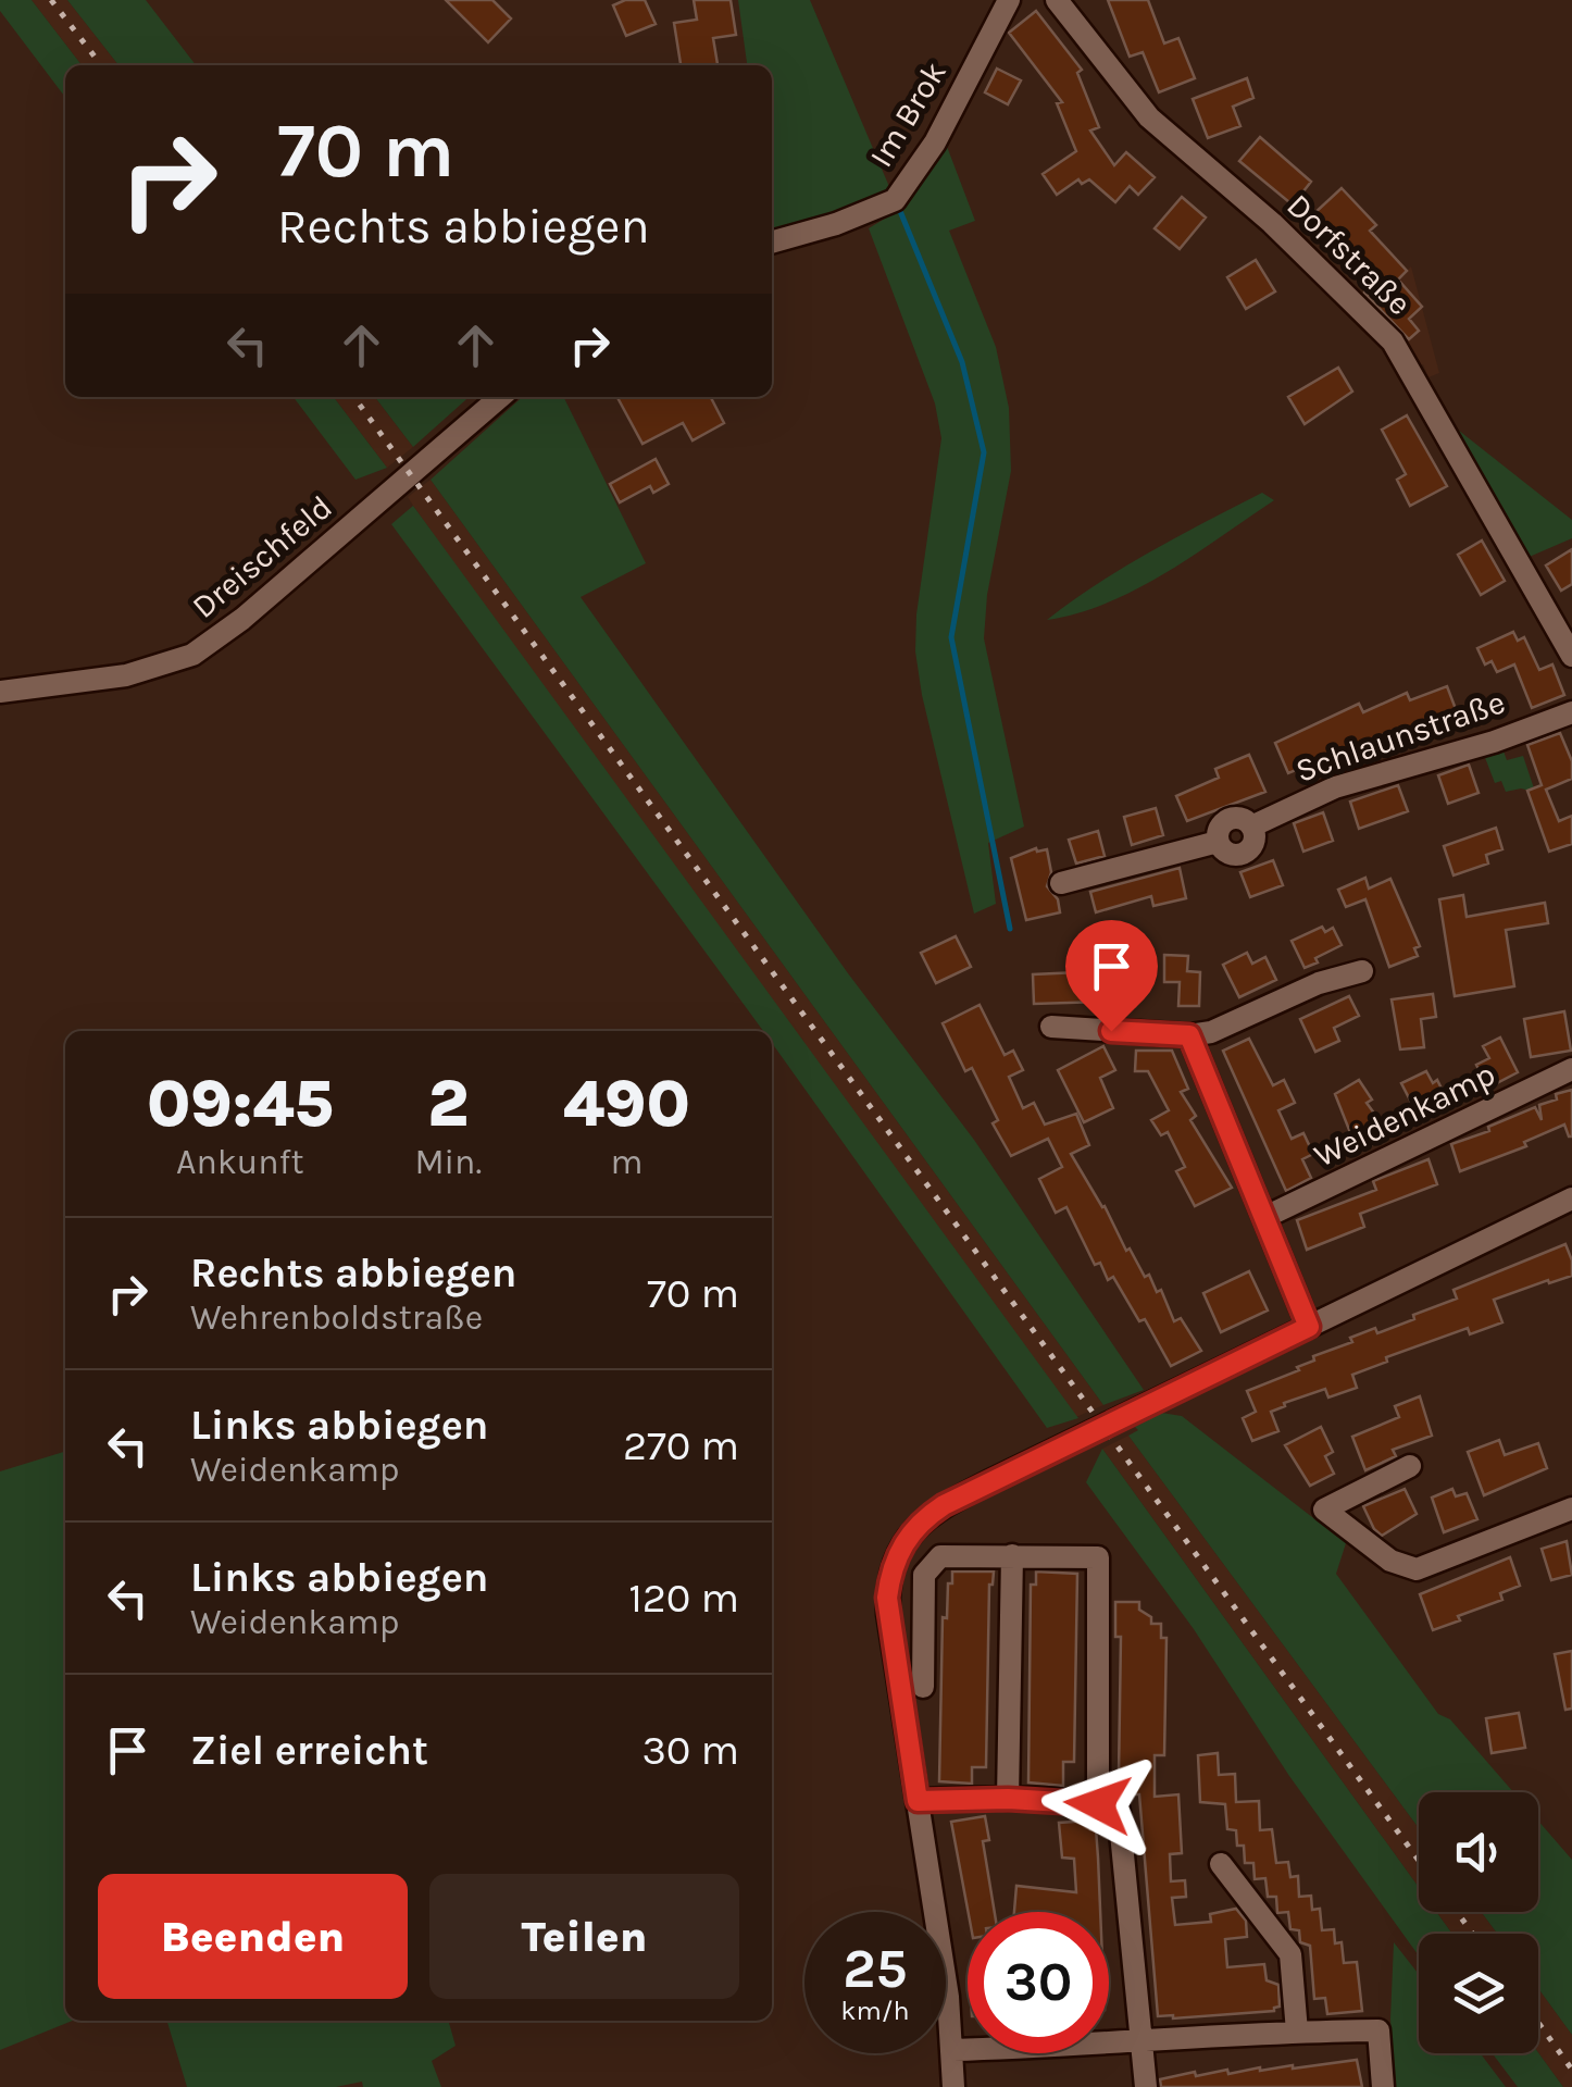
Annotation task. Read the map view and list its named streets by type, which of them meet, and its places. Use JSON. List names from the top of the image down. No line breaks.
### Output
{"streets":{"street":["Im Brok","Dorfstraße","Dreischfeld","Schlaunstraße","Weidenkamp"]},"page":{"turn":["70 m","Rechts abbiegen"],"eta":["09:45","Ankunft","2","Min.","490","m"],"list":[{"name":"Rechts abbiegen","note":"Wehrenboldstraße","value":"70 m"},{"name":"Links abbiegen","note":"Weidenkamp","value":"270 m"},{"name":"Links abbiegen","note":"Weidenkamp","value":"120 m"},{"name":"Ziel erreicht","value":"30 m"}],"buttons":["Beenden","Teilen"],"speed":"25 km/h","limit":"30"}}
